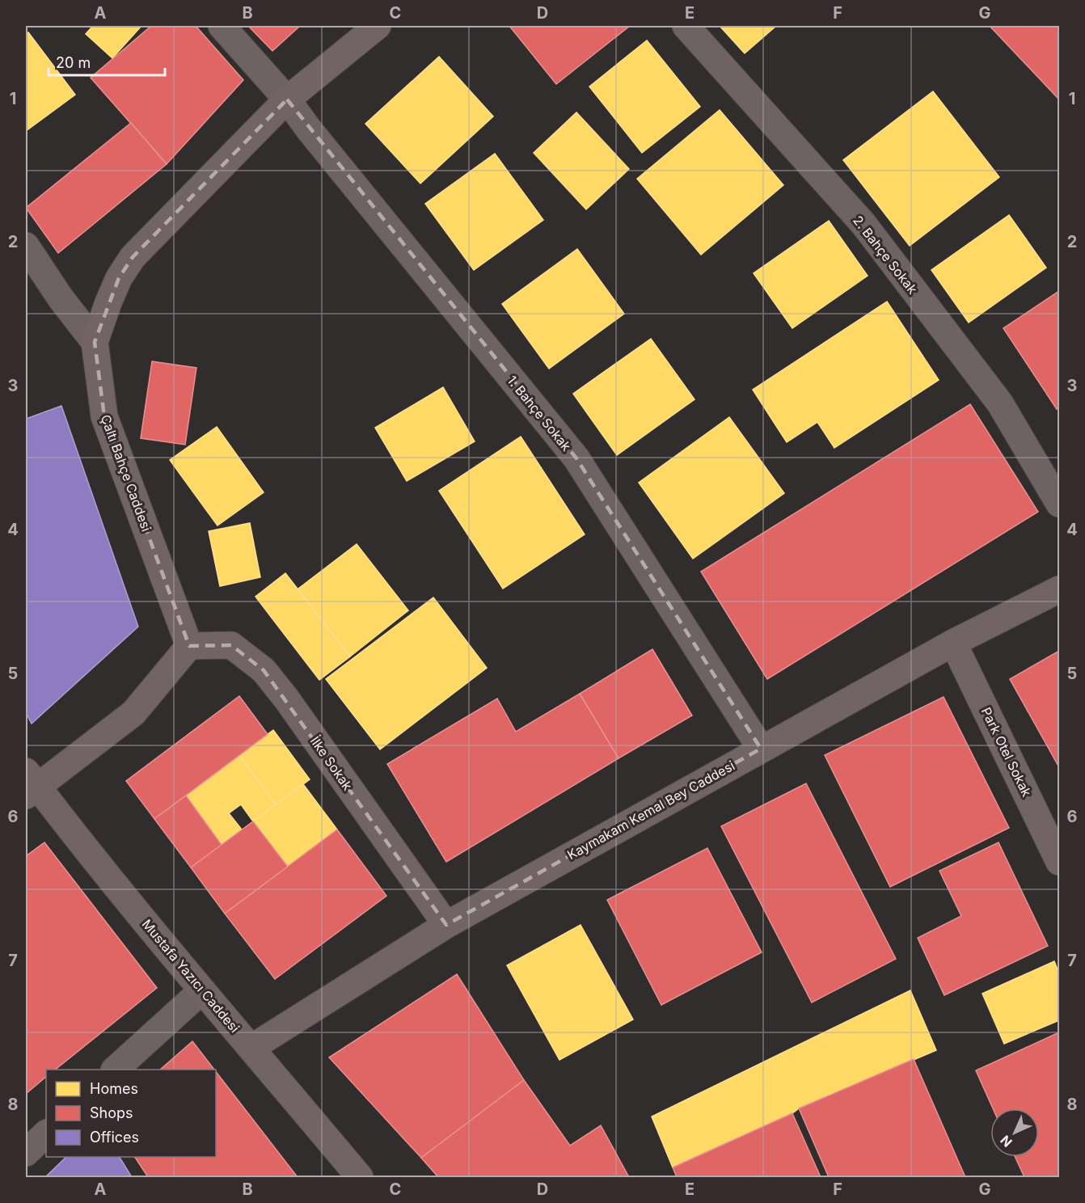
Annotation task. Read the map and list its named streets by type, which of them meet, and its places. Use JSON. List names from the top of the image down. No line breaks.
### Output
{"streets":{"main road":["Çaltı Bahçe Caddesi","Park Otel Sokak","İlke Sokak","Kaymakam Kemal Bey Caddesi","Mustafa Yazıcı Caddesi"],"street":["2. Bahçe Sokak","1. Bahçe Sokak"]},"crossings":[["1. Bahçe Sokak","Çaltı Bahçe Caddesi"],["1. Bahçe Sokak","Kaymakam Kemal Bey Caddesi"],["Çaltı Bahçe Caddesi","İlke Sokak"],["Park Otel Sokak","Kaymakam Kemal Bey Caddesi"],["İlke Sokak","Kaymakam Kemal Bey Caddesi"],["Kaymakam Kemal Bey Caddesi","Mustafa Yazıcı Caddesi"]],"legend":["Homes","Shops","Offices"],"scale_bar":"20 m","north":"bottom left","grid":{"columns":["A","B","C","D","E","F","G"],"rows":["1","2","3","4","5","6","7","8"]}}
